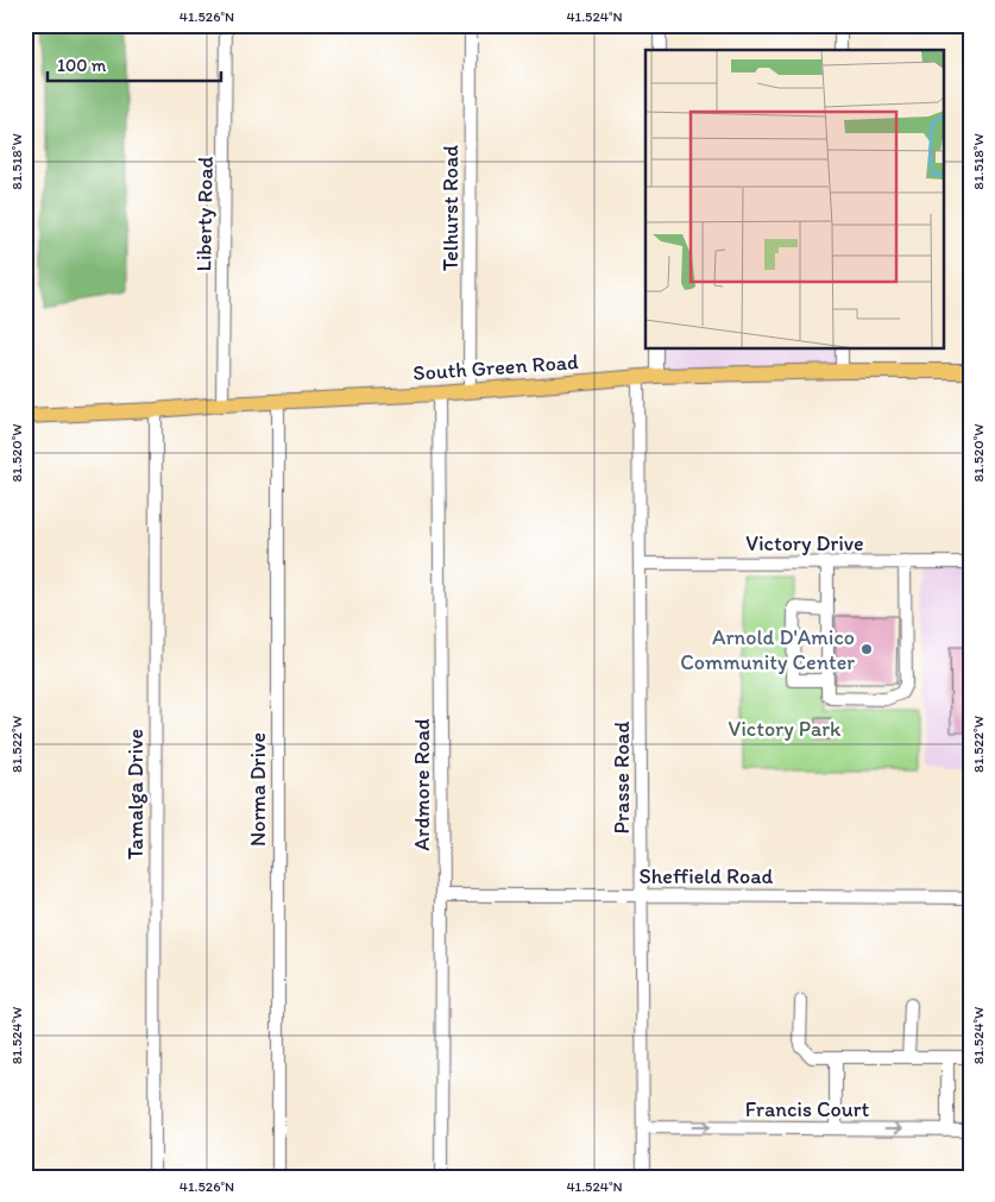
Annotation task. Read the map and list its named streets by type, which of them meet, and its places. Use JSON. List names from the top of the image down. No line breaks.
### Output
{"streets":{"main road":["South Green Road"],"street":["Telhurst Road","Liberty Road","Victory Drive","Prasse Road","Ardmore Road","Norma Drive","Tamalga Drive","Sheffield Road","Francis Court"]},"crossings":[["Telhurst Road","South Green Road"],["Liberty Road","South Green Road"],["South Green Road","Prasse Road"],["South Green Road","Ardmore Road"],["South Green Road","Norma Drive"],["South Green Road","Tamalga Drive"],["Victory Drive","Prasse Road"],["Prasse Road","Sheffield Road"],["Prasse Road","Francis Court"],["Ardmore Road","Sheffield Road"]],"parks":["Victory Park"],"places":["Arnold D'Amico Community Center"],"scale_bar":"100 m","coordinates":["41.526°N","41.524°N","81.518°W","81.520°W","81.522°W","81.524°W"]}
